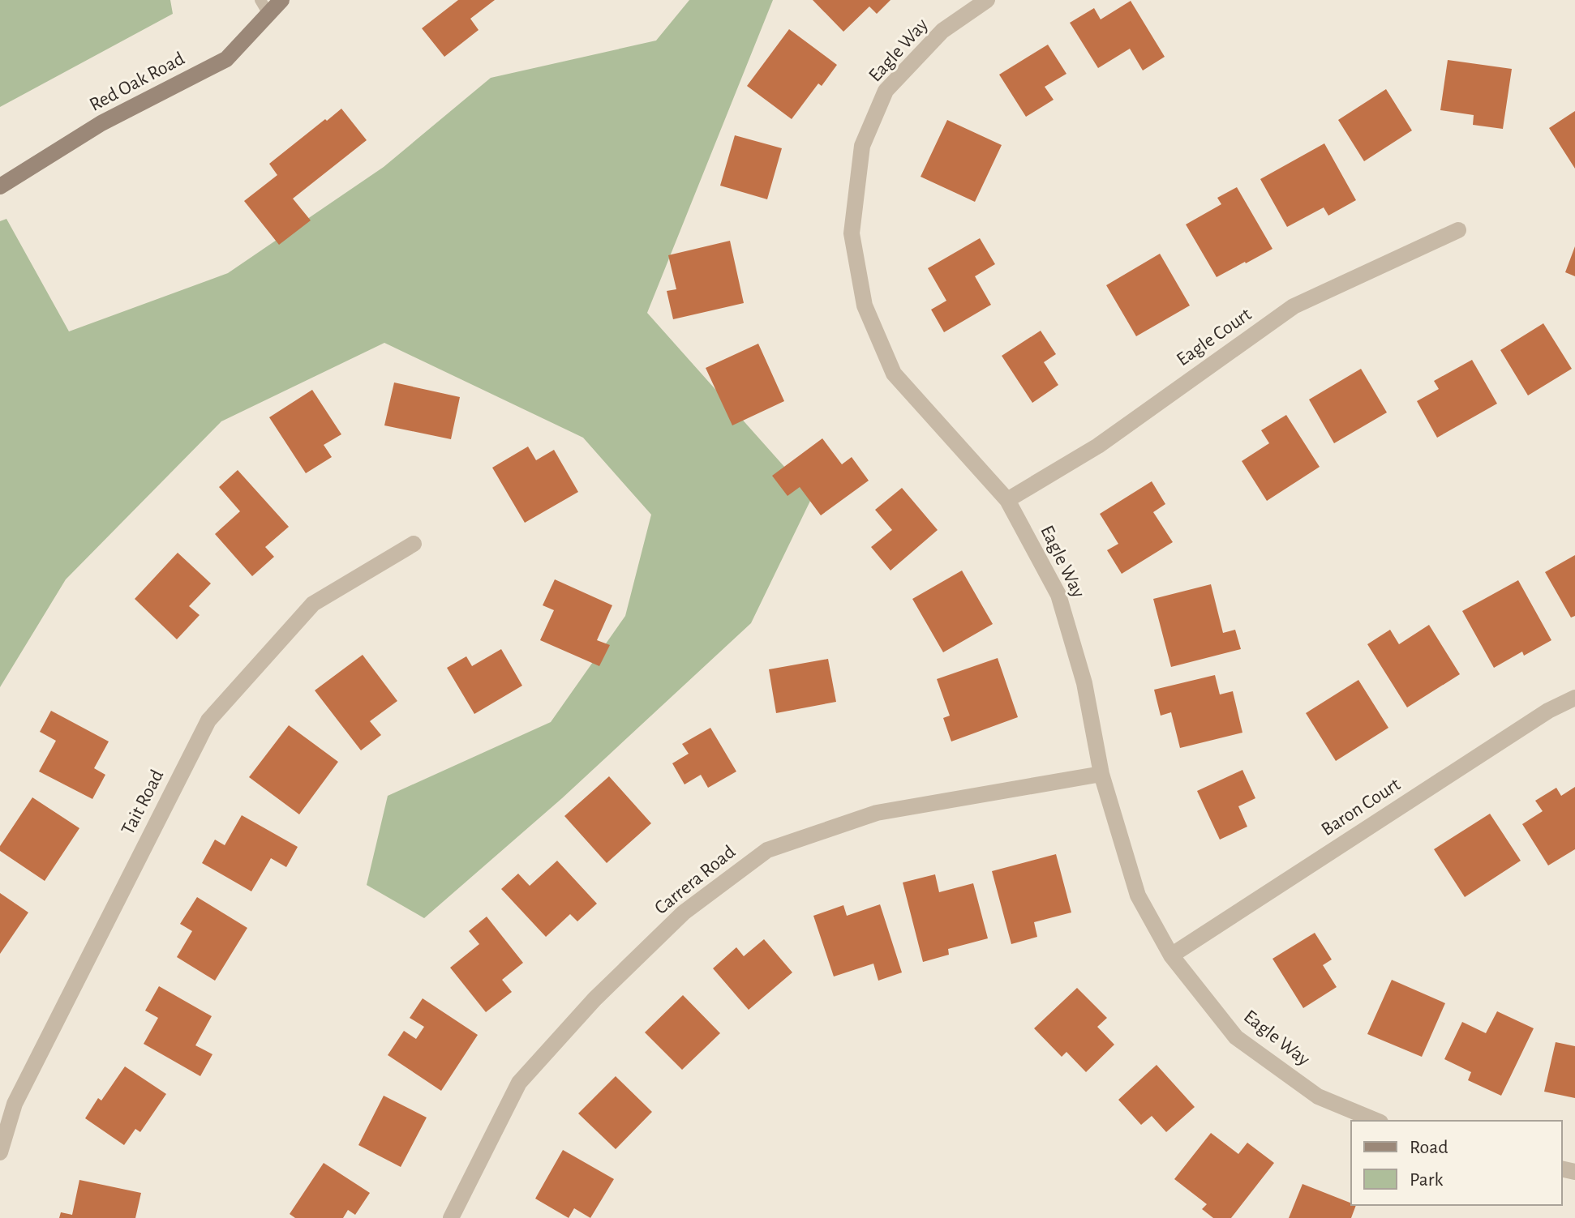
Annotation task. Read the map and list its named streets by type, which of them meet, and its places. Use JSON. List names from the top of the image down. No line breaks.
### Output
{"streets":{"street":["Eagle Way","Red Oak Road","Eagle Court","Tait Road","Baron Court","Carrera Road"]},"crossings":[["Eagle Way","Eagle Court"],["Eagle Way","Baron Court"],["Eagle Way","Carrera Road"]],"legend":["Road","Park"]}
